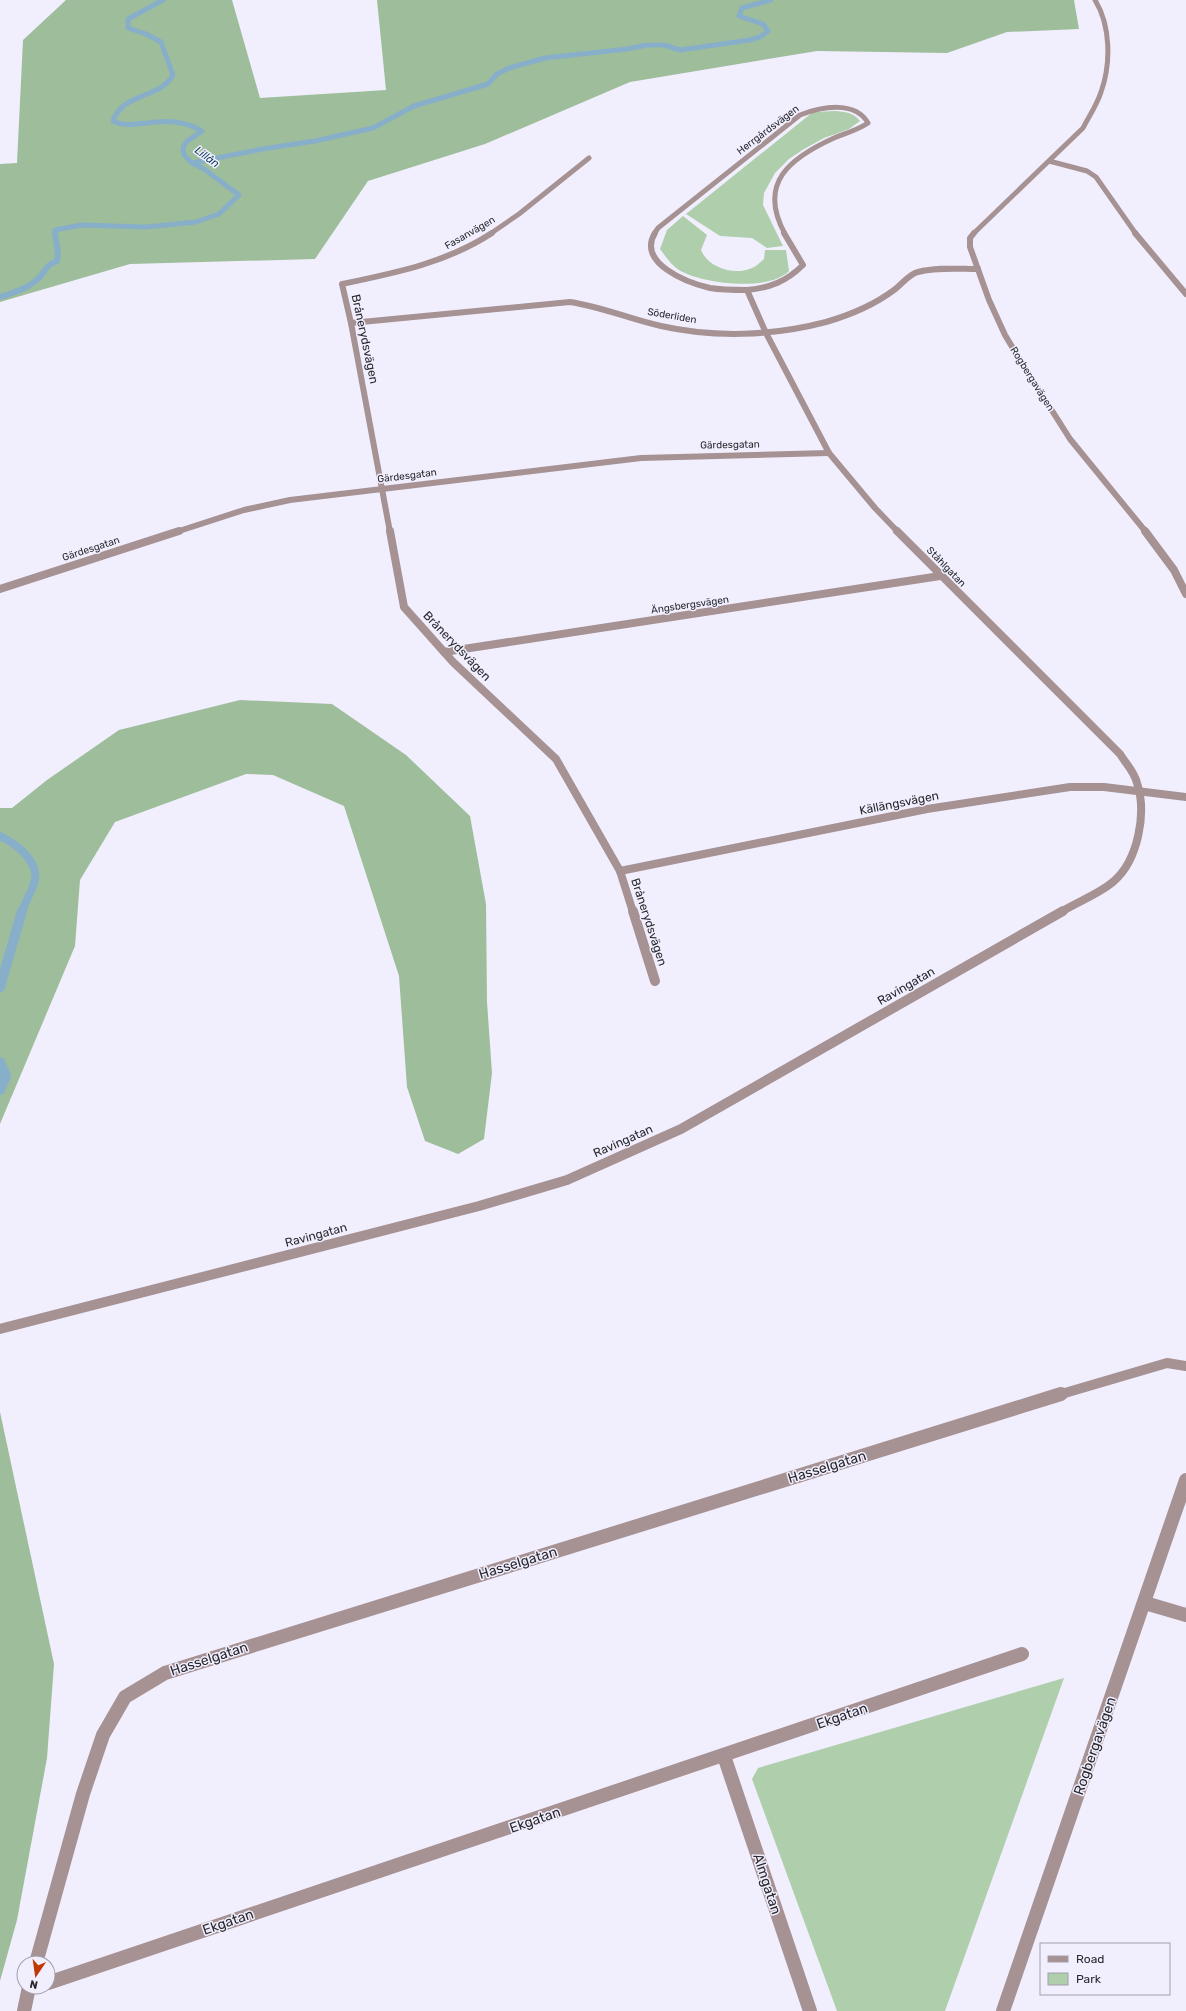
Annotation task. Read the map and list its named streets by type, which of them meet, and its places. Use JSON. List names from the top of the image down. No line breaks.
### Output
{"streets":{"street":["Herrgårdsvägen","Fasanvägen","Söderliden","Brånerydsvägen","Rogbergavägen","Gärdesgatan","Ståhlgatan","Ängsbergsvägen","Källängsvägen","Ravingatan","Hasselgatan","Ekgatan","Almgatan"]},"crossings":[["Fasanvägen","Brånerydsvägen"],["Söderliden","Brånerydsvägen"],["Söderliden","Rogbergavägen"],["Söderliden","Ståhlgatan"],["Brånerydsvägen","Gärdesgatan"],["Brånerydsvägen","Ängsbergsvägen"],["Brånerydsvägen","Källängsvägen"],["Gärdesgatan","Ståhlgatan"],["Ståhlgatan","Ängsbergsvägen"],["Ståhlgatan","Källängsvägen"],["Ståhlgatan","Ravingatan"],["Källängsvägen","Ravingatan"],["Ekgatan","Almgatan"]],"water":["Lillån"],"legend":["Road","Park"],"north":"bottom"}
